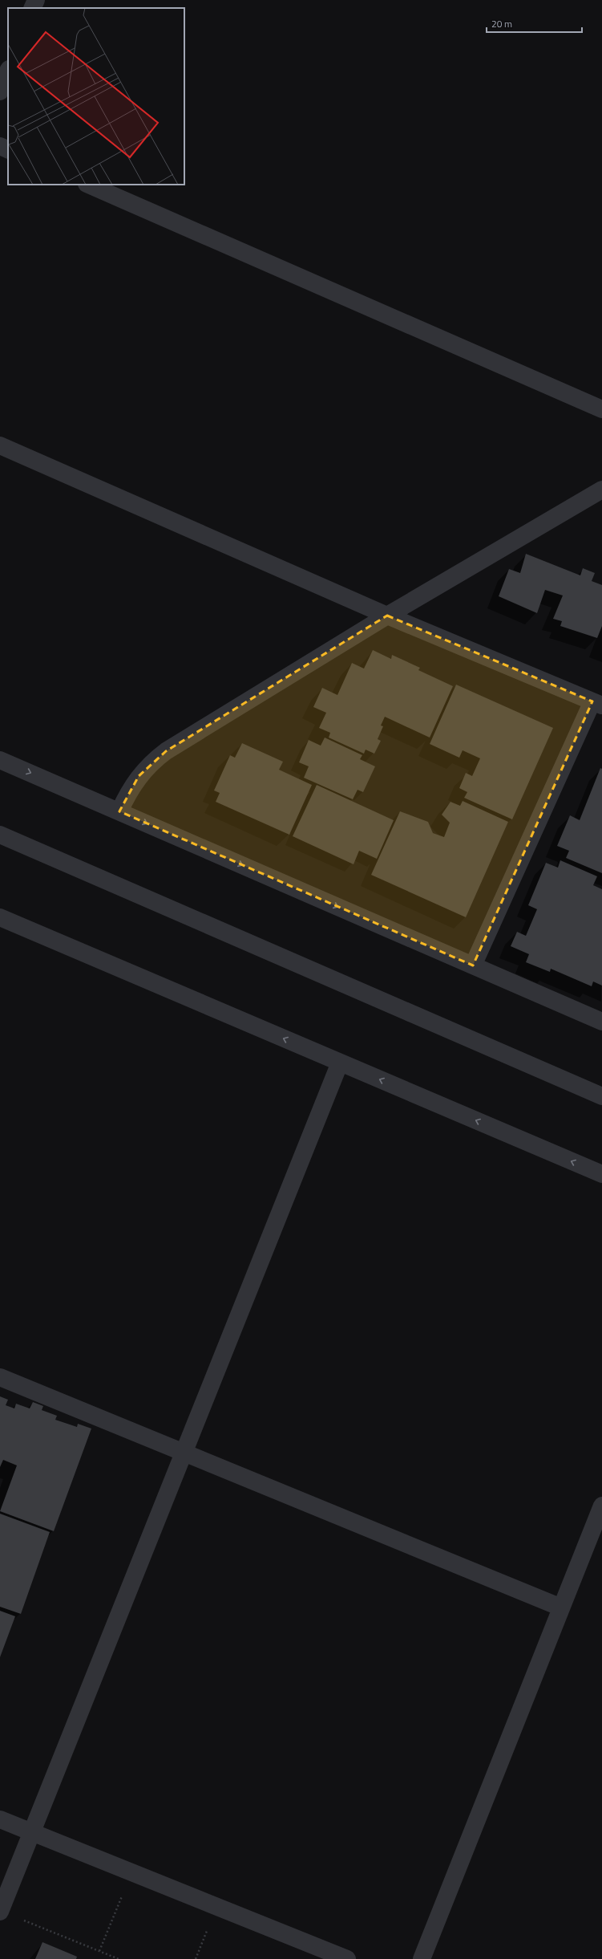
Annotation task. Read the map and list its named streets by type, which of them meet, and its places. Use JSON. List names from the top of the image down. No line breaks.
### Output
{"scale_bar":"20 m"}
